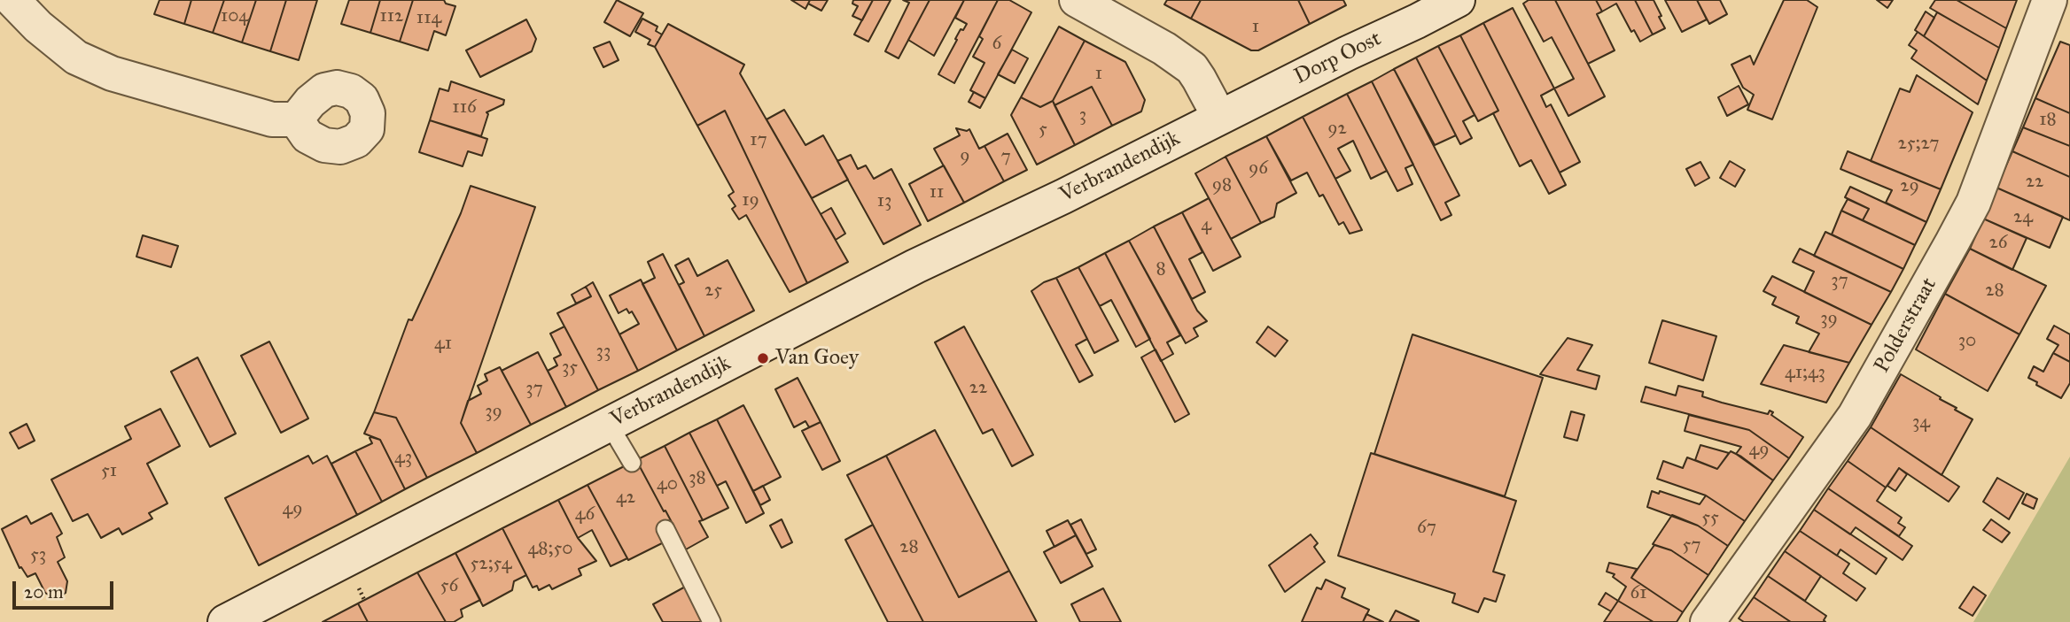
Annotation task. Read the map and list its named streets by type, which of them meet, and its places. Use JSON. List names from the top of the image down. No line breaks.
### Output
{"streets":{"main road":["Dorp Oost","Verbrandendijk","Polderstraat"]},"crossings":[["Dorp Oost","Verbrandendijk"]],"places":["Van Goey"],"house_numbers":["104","112","114","1","6","1","116","3","18","92","5","17","25;27","9","7","96","22","98","29","11","19","13","24","4","26","8","37","25","28","39","30","41","33","35","41;43","22","37","39","34","49","43","51","38","40","42","49","46","55","67","57","28","48;50","53","52;54","56","61"],"scale_bar":"20 m"}
